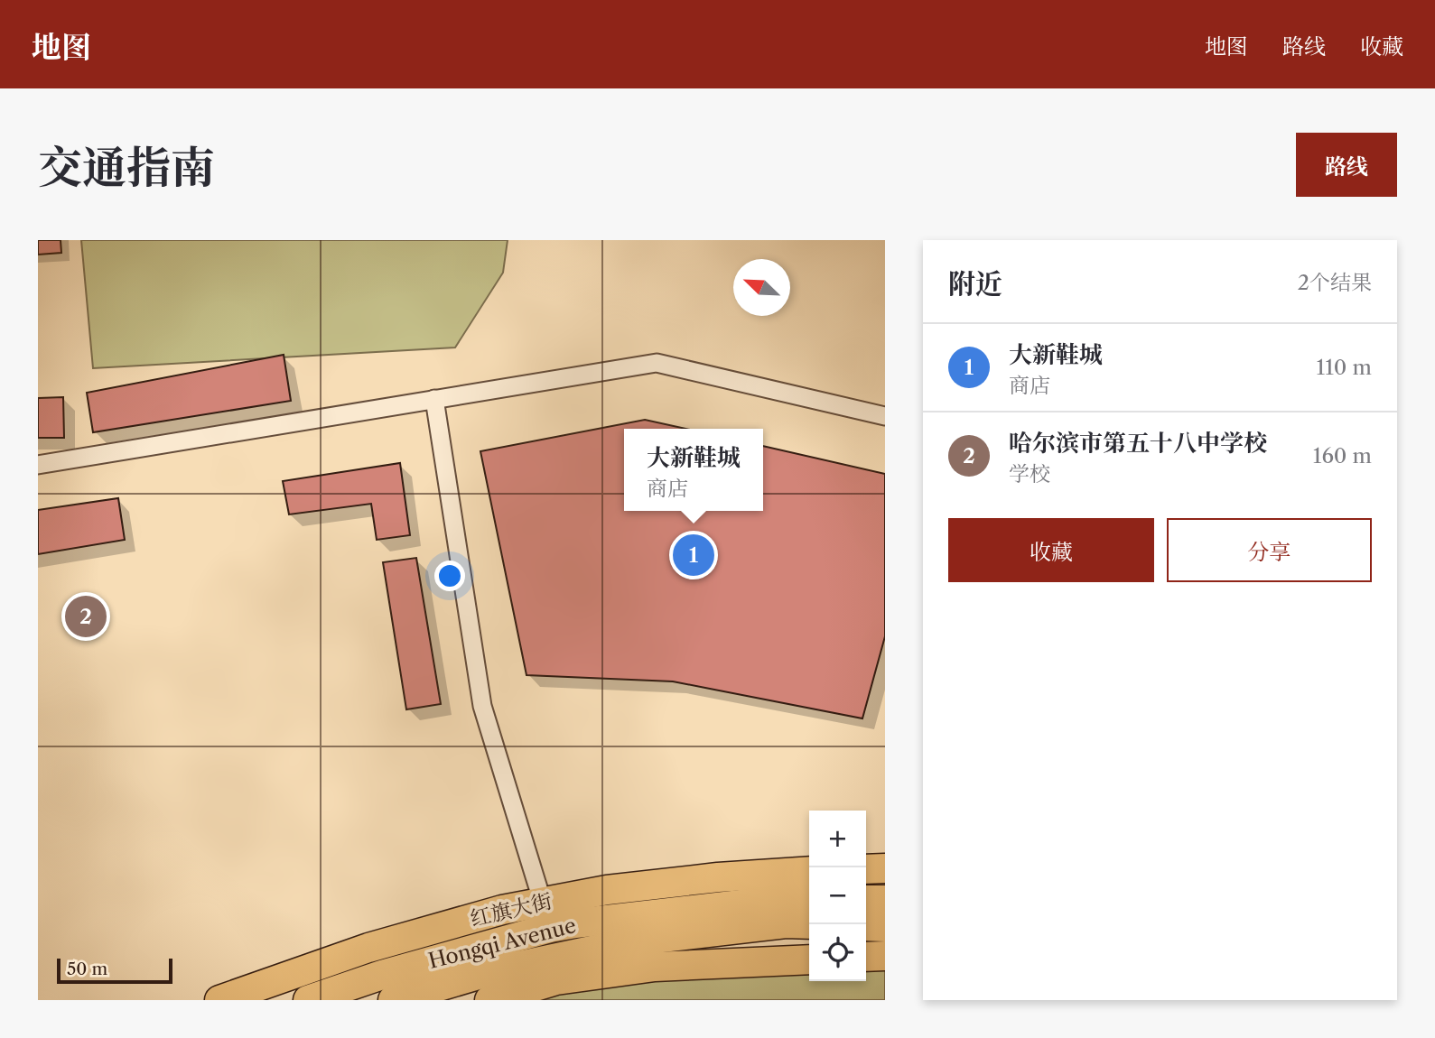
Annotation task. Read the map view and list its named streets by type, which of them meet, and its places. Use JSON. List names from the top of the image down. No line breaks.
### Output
{"streets":{"main road":["红旗大街","Hongqi Avenue"]},"crossings":[["红旗大街","Hongqi Avenue"]],"scale_bar":"50 m","north":"top left","page":{"header":"地图","nav":["地图","路线","收藏"],"title":"交通指南","buttons":["路线",["收藏","分享"]],"heading":["附近","2个结果"],"list":[{"mark":"1","name":"大新鞋城","note":"商店","value":"110 m"},{"mark":"2","name":"哈尔滨市第五十八中学校","note":"学校","value":"160 m"}],"popup":["大新鞋城","商店"],"pins":["1","2"],"map_buttons":["+","−"],"scale":"50 m"}}
